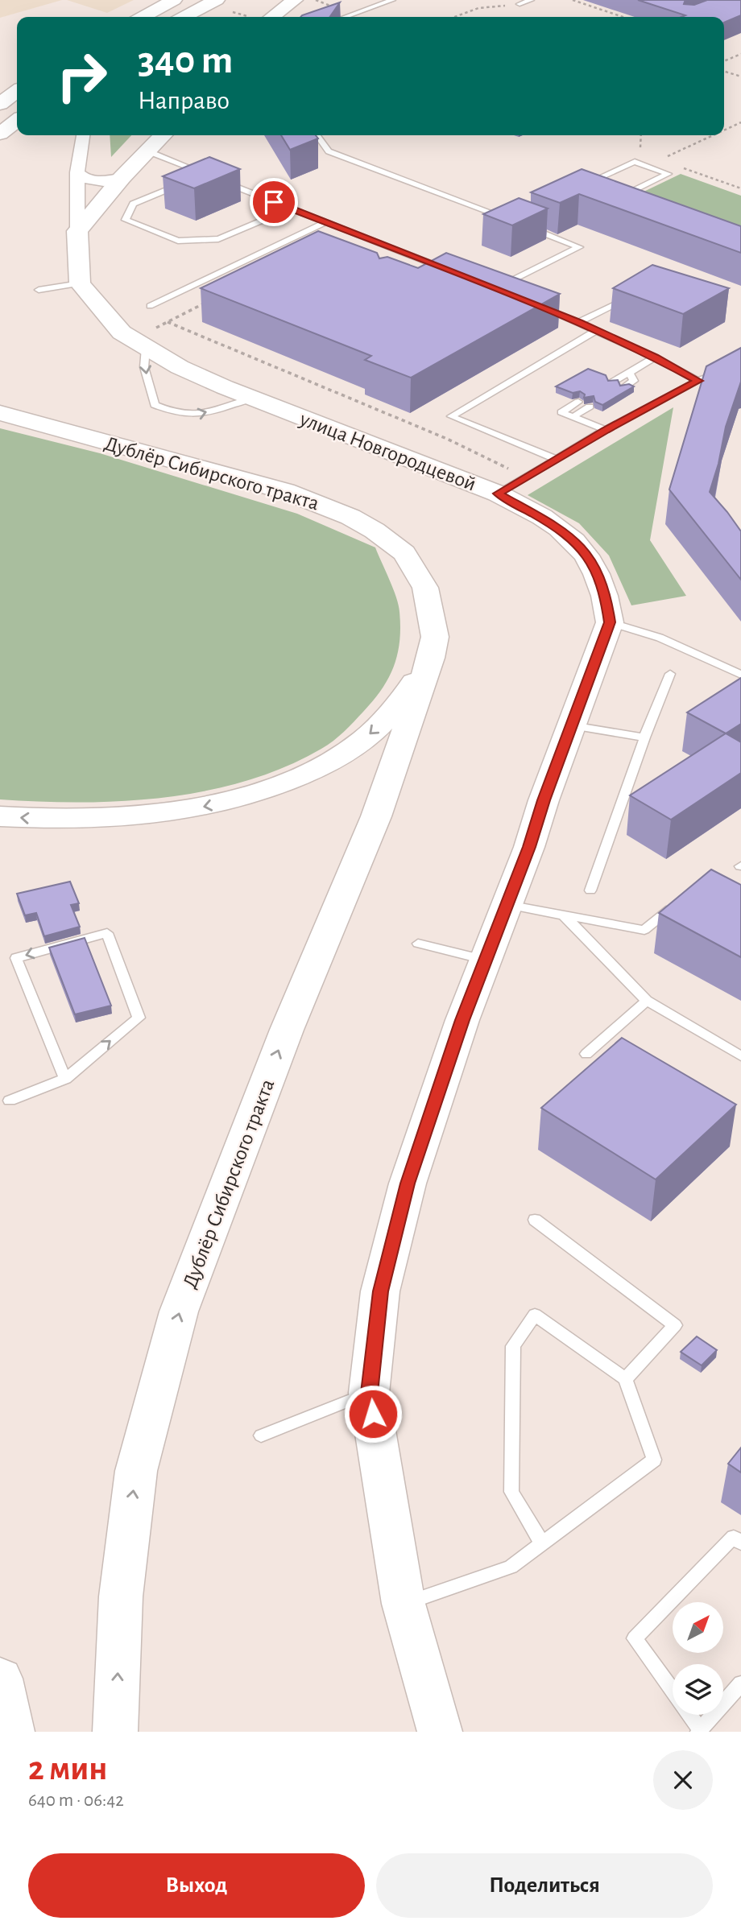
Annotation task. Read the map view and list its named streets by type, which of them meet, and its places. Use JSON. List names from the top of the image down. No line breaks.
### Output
{"streets":{"street":["улица Новгородцевой","Дублёр Сибирского тракта"]},"north":"top right","page":{"turn":["340 m","Направо"],"heading":["2 мин","640 m · 06:42"],"buttons":["Выход","Поделиться"]}}
